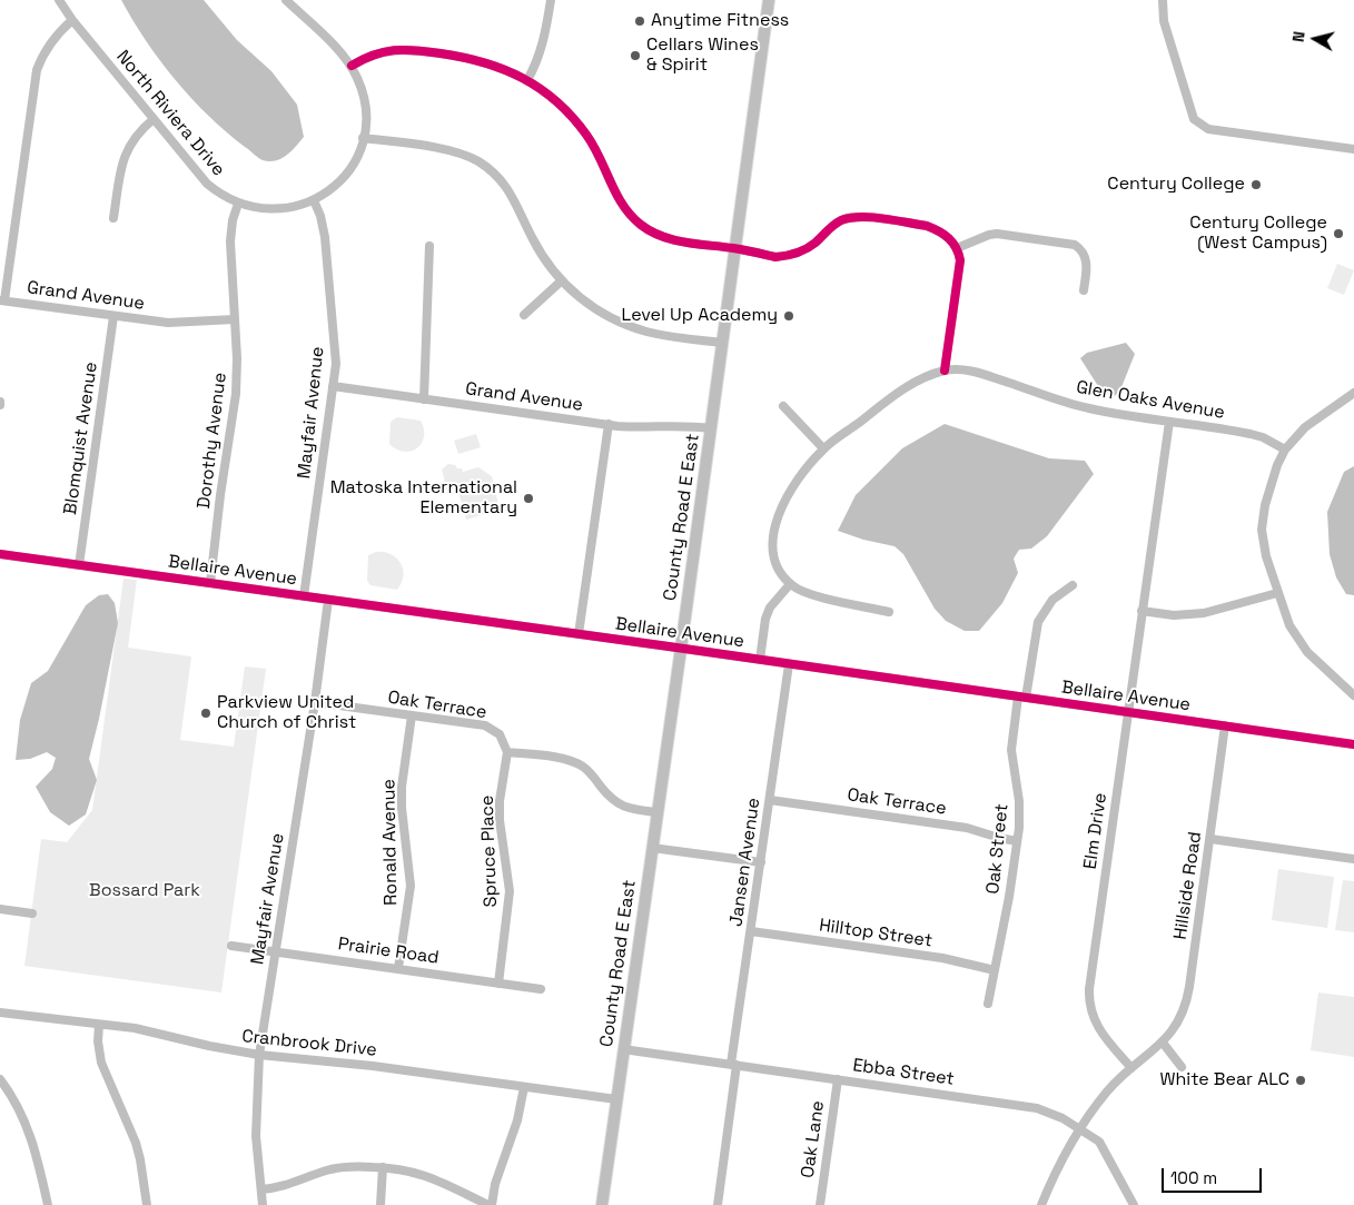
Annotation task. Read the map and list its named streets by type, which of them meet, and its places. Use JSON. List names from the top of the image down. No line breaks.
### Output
{"streets":{"main road":["County Road E East"],"street":["North Riviera Drive","Grand Avenue","Glen Oaks Avenue","Mayfair Avenue","Blomquist Avenue","Dorothy Avenue","Bellaire Avenue","Oak Terrace","Elm Drive","Ronald Avenue","Oak Street","Spruce Place","Jansen Avenue","Hillside Road","Hilltop Street","Prairie Road","Cranbrook Drive","Ebba Street","Oak Lane"]},"crossings":[["North Riviera Drive","Mayfair Avenue"],["North Riviera Drive","Dorothy Avenue"],["Grand Avenue","Mayfair Avenue"],["Grand Avenue","Blomquist Avenue"],["Grand Avenue","Dorothy Avenue"],["Grand Avenue","County Road E East"],["Glen Oaks Avenue","Elm Drive"],["Mayfair Avenue","Bellaire Avenue"],["Mayfair Avenue","Oak Terrace"],["Mayfair Avenue","Prairie Road"],["Mayfair Avenue","Cranbrook Drive"],["Blomquist Avenue","Bellaire Avenue"],["Dorothy Avenue","Bellaire Avenue"],["County Road E East","Bellaire Avenue"],["County Road E East","Cranbrook Drive"],["County Road E East","Ebba Street"],["Bellaire Avenue","Elm Drive"],["Bellaire Avenue","Oak Street"],["Bellaire Avenue","Jansen Avenue"],["Bellaire Avenue","Hillside Road"],["Oak Terrace","Ronald Avenue"],["Oak Terrace","Oak Street"],["Oak Terrace","Spruce Place"],["Oak Terrace","Jansen Avenue"],["Elm Drive","Hillside Road"],["Ronald Avenue","Prairie Road"],["Oak Street","Hilltop Street"],["Spruce Place","Prairie Road"],["Jansen Avenue","Hilltop Street"],["Jansen Avenue","Ebba Street"],["Ebba Street","Oak Lane"]],"parks":["Bossard Park"],"places":["Anytime Fitness","Cellars Wines & Spirit","Century College","Century College (West Campus)","Level Up Academy","Matoska International Elementary","Parkview United Church of Christ","White Bear ALC"],"scale_bar":"100 m","north":"left"}
